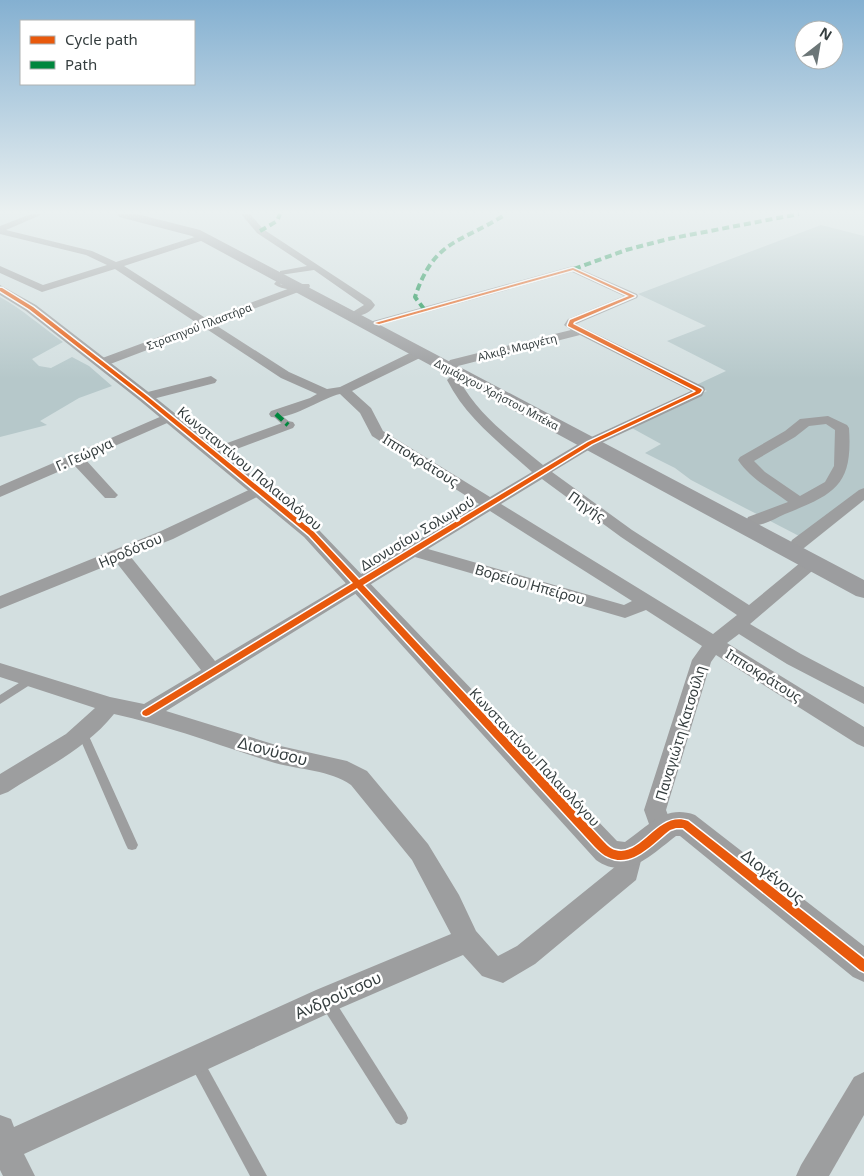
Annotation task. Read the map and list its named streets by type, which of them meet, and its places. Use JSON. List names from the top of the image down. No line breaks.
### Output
{"streets":{"main road":["Δημάρχου Χρήστου Μπέκα"],"street":["Στρατηγού Πλαστήρα","Αλκιβ. Μαργέτη","Γ. Γεώργα","Ιπποκράτους","Κωνσταντίνου Παλαιολόγου","Πηγής","Διονυσίου Σολωμού","Ηροδότου","Βορείου Ηπείρου","Παναγιώτη Κατσούλη","Διονύσου","Διογένους","Ανδρούτσου"]},"crossings":[["Στρατηγού Πλαστήρα","Δημάρχου Χρήστου Μπέκα"],["Στρατηγού Πλαστήρα","Κωνσταντίνου Παλαιολόγου"],["Αλκιβ. Μαργέτη","Δημάρχου Χρήστου Μπέκα"],["Αλκιβ. Μαργέτη","Πηγής"],["Αλκιβ. Μαργέτη","Διονυσίου Σολωμού"],["Δημάρχου Χρήστου Μπέκα","Πηγής"],["Δημάρχου Χρήστου Μπέκα","Διονυσίου Σολωμού"],["Δημάρχου Χρήστου Μπέκα","Παναγιώτη Κατσούλη"],["Γ. Γεώργα","Κωνσταντίνου Παλαιολόγου"],["Ιπποκράτους","Διονυσίου Σολωμού"],["Ιπποκράτους","Βορείου Ηπείρου"],["Ιπποκράτους","Παναγιώτη Κατσούλη"],["Κωνσταντίνου Παλαιολόγου","Διονυσίου Σολωμού"],["Κωνσταντίνου Παλαιολόγου","Ηροδότου"],["Πηγής","Διονυσίου Σολωμού"],["Πηγής","Παναγιώτη Κατσούλη"],["Διονυσίου Σολωμού","Βορείου Ηπείρου"],["Διονυσίου Σολωμού","Διονύσου"],["Παναγιώτη Κατσούλη","Διογένους"],["Διονύσου","Ανδρούτσου"]],"legend":["Cycle path","Path"],"north":"top right"}
